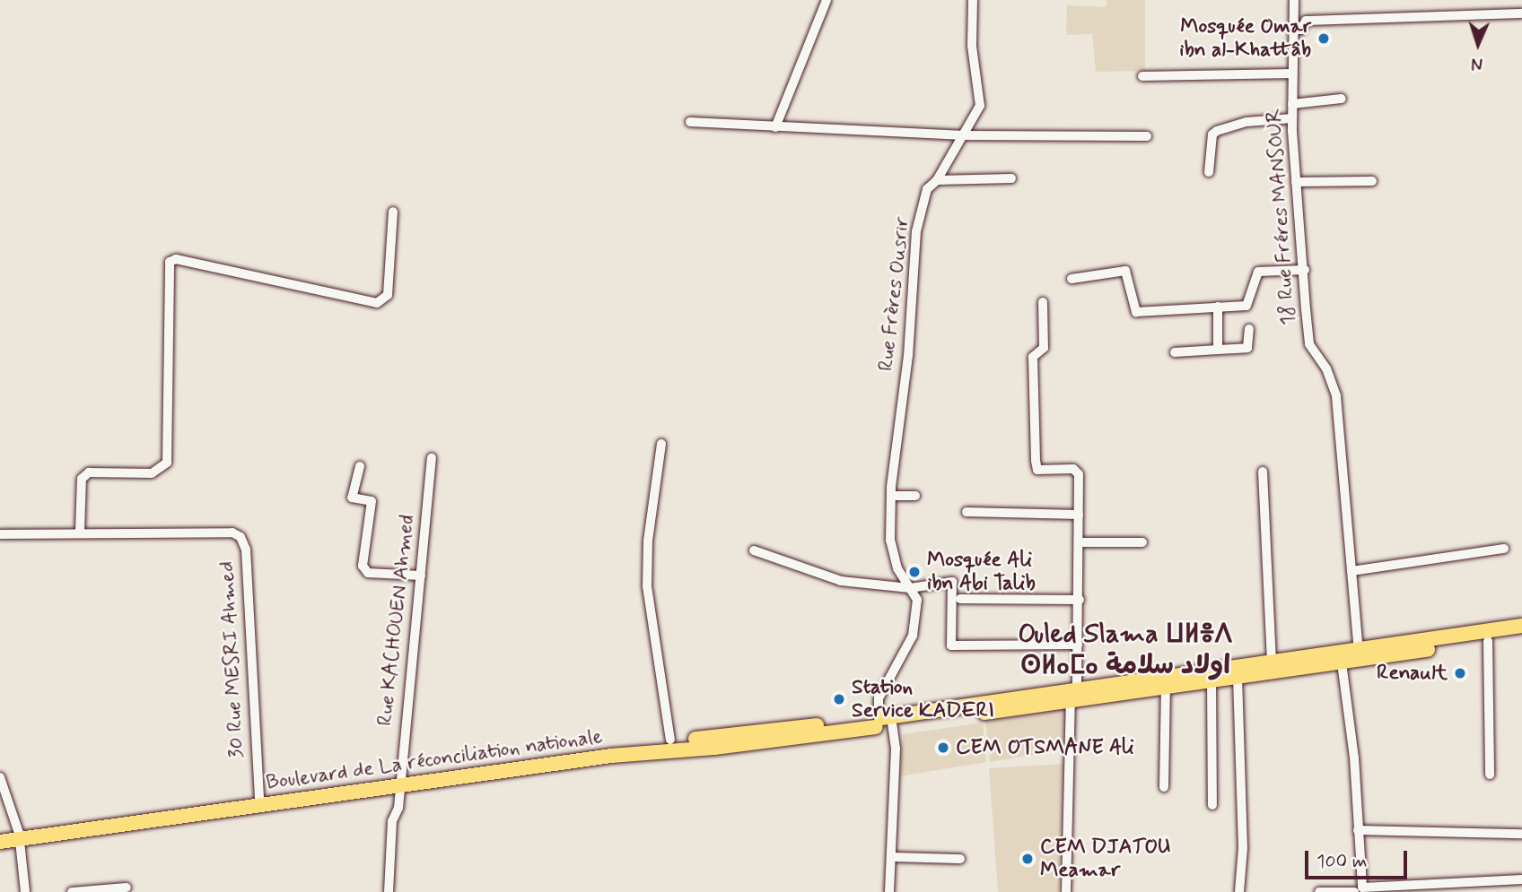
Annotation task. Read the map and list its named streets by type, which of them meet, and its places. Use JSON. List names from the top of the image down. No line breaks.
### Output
{"streets":{"highway":["Boulevard de La réconciliation nationale"],"street":["18 Rue Fréres MANSOUR","Rue Frères Ousrir","Rue KACHOUEN Ahmed","30 Rue MESRI Ahmed"]},"crossings":[["Rue Frères Ousrir","Boulevard de La réconciliation nationale"],["Rue KACHOUEN Ahmed","Boulevard de La réconciliation nationale"]],"districts":["Ouled Slama ⵡⵍⴻⴷ ⵙⵍⴰⵎⴰ اولاد سلامة"],"places":["Mosquée Omar ibn al-Khattâb","Mosquée Ali ibn Abi Talib","Renault","Station Service KADERI","CEM OTSMANE Ali","CEM DJATOU Meamar"],"scale_bar":"100 m","north":"bottom"}
